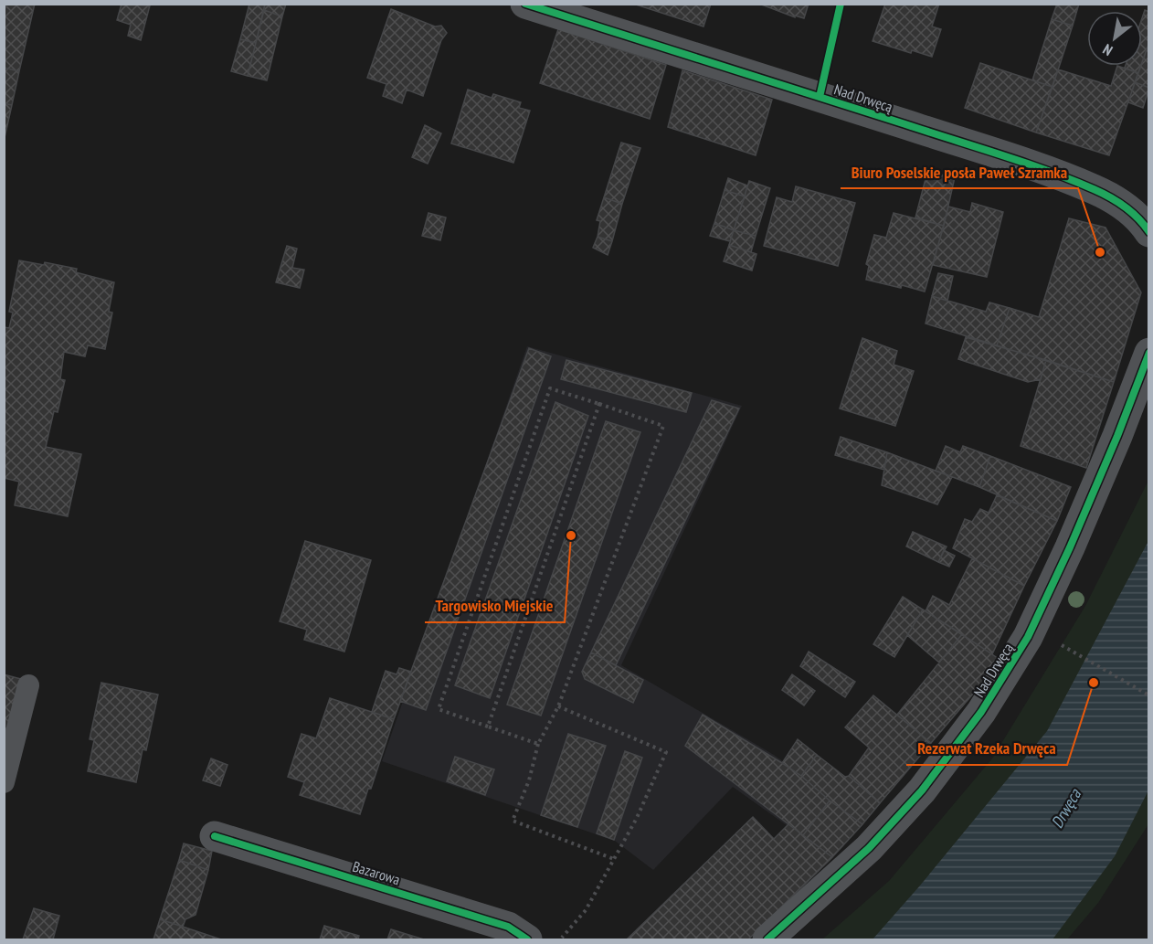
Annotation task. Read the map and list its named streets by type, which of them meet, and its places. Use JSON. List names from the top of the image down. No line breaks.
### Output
{"streets":{"street":["Nad Drwęcą","Bazarowa"]},"water":["Drwęca"],"places":["Biuro Poselskie posła Paweł Szramka","Targowisko Miejskie","Rezerwat Rzeka Drwęca"],"north":"bottom left"}
